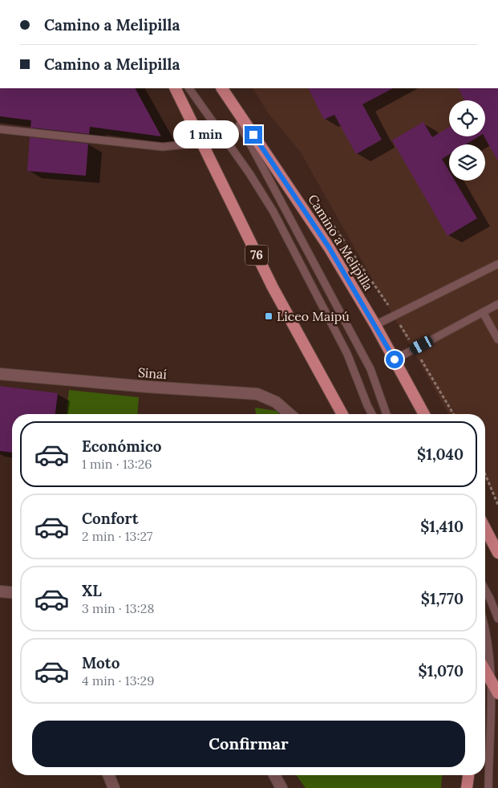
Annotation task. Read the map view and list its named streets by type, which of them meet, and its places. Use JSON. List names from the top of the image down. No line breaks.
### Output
{"streets":{"main road":["Camino a Melipilla","76"],"street":["Sinaí"]},"places":{"transit":["Liceo Maipú"]},"page":{"banner":["Camino a Melipilla","Camino a Melipilla"],"bubble":"1 min","list":[{"name":"Económico","note":"1 min · 13:26","value":"$1,040"},{"name":"Confort","note":"2 min · 13:27","value":"$1,410"},{"name":"XL","note":"3 min · 13:28","value":"$1,770"},{"name":"Moto","note":"4 min · 13:29","value":"$1,070"}],"buttons":"Confirmar"}}
